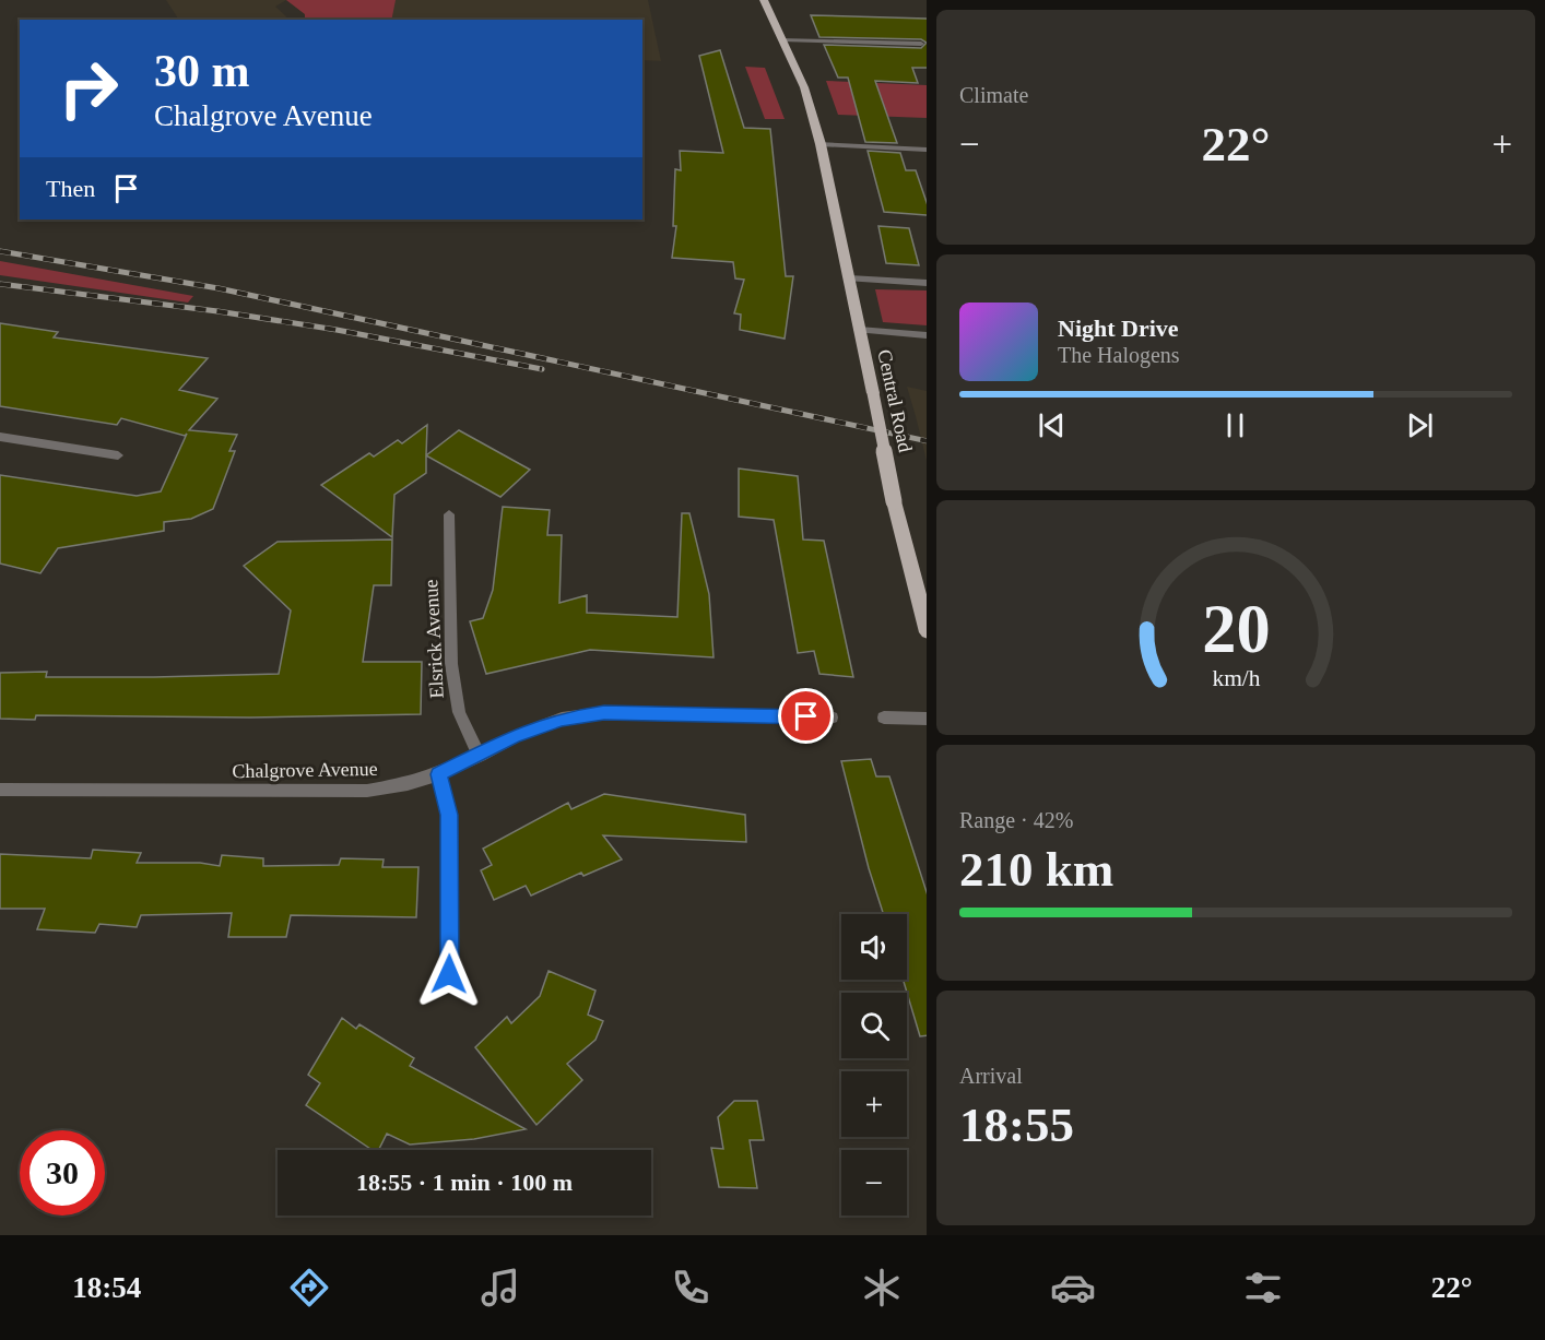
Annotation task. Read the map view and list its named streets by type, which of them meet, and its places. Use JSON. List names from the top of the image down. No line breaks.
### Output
{"streets":{"main road":["Central Road"],"street":["Elsrick Avenue","Chalgrove Avenue"]},"crossings":[["Elsrick Avenue","Chalgrove Avenue"]],"page":{"tile":["Climate",["Range · 42%","210 km"],["Arrival","18:55"]],"turn":["30 m","Chalgrove Avenue"],"heat":["−","22°","+"],"then":"Then","song":["Night Drive","The Halogens"],"map_buttons":["+","−"],"limit":"30","trip":"18:55 · 1 min · 100 m","tabs":["18:54","22°"],"gauge":["20","km/h"]}}
